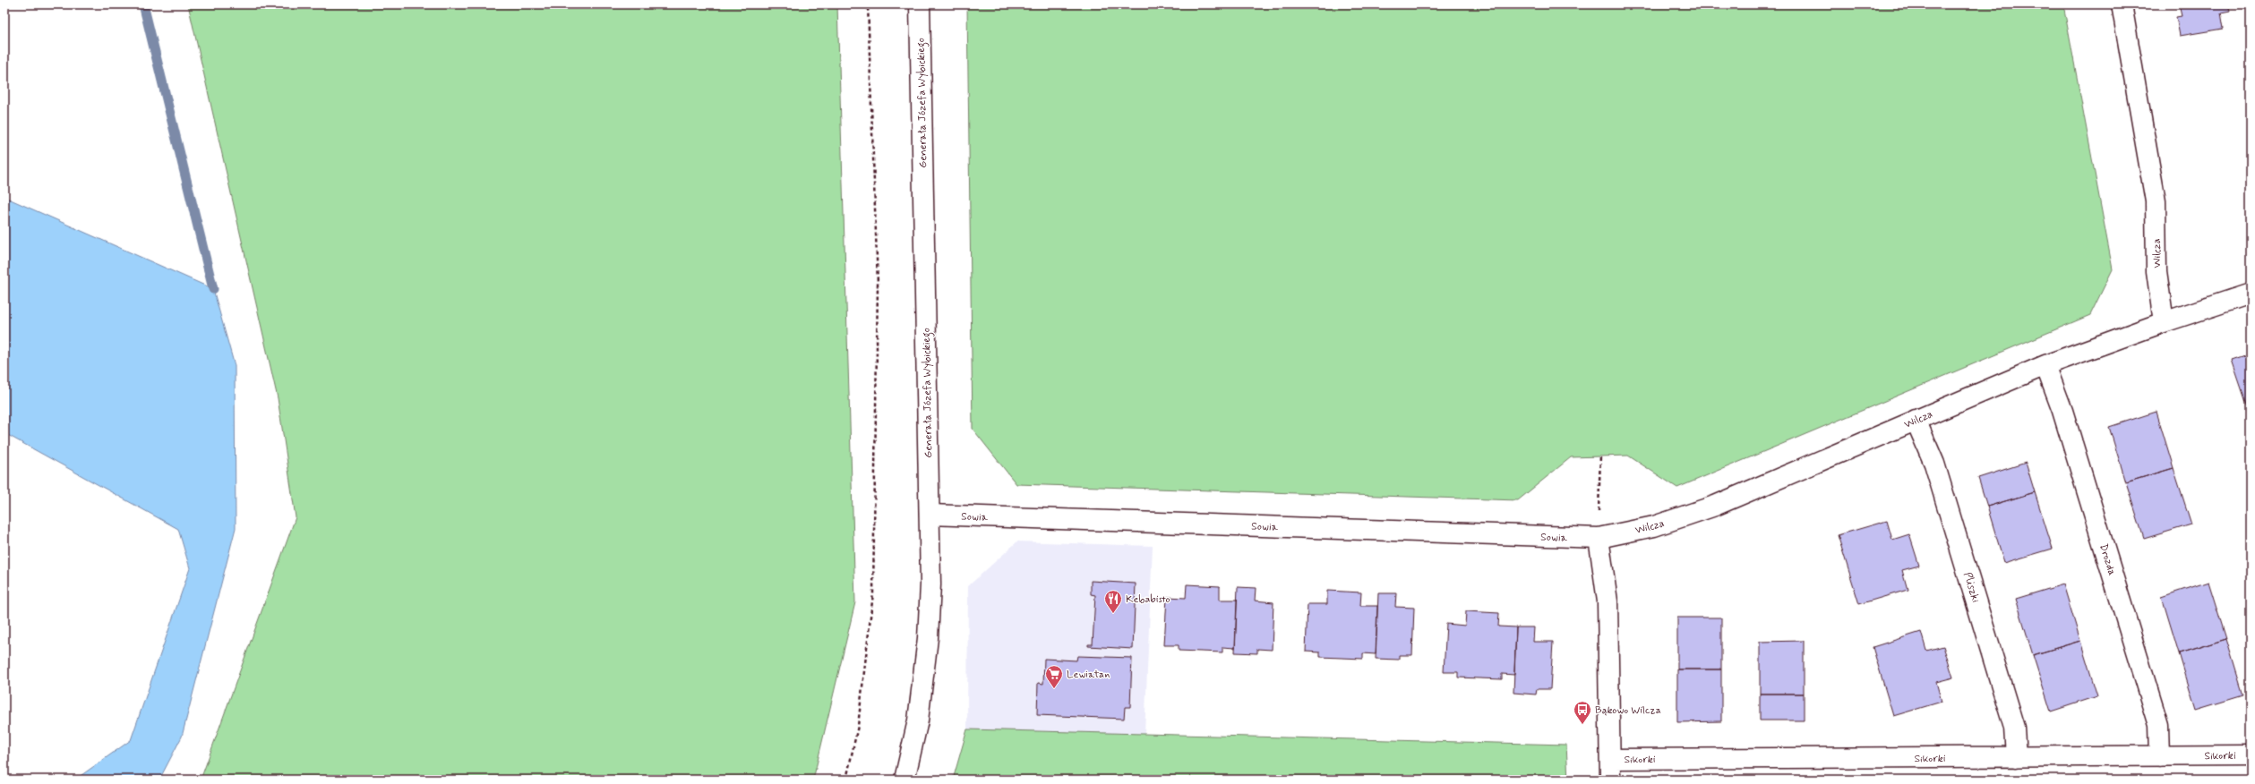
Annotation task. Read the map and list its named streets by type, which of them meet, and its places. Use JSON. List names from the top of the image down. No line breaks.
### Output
{"streets":{"street":["Generała Józefa Wybickiego","Wilcza","Sowia","Drozda","Pliszki","Sikorki"]},"crossings":[["Generała Józefa Wybickiego","Sowia"],["Wilcza","Sowia"],["Wilcza","Drozda"],["Wilcza","Pliszki"],["Drozda","Sikorki"],["Pliszki","Sikorki"]],"places":{"restaurant":["Kebabisto"],"supermarket":["Lewiatan"],"bus stop":["Bąkowo Wilcza"]}}
